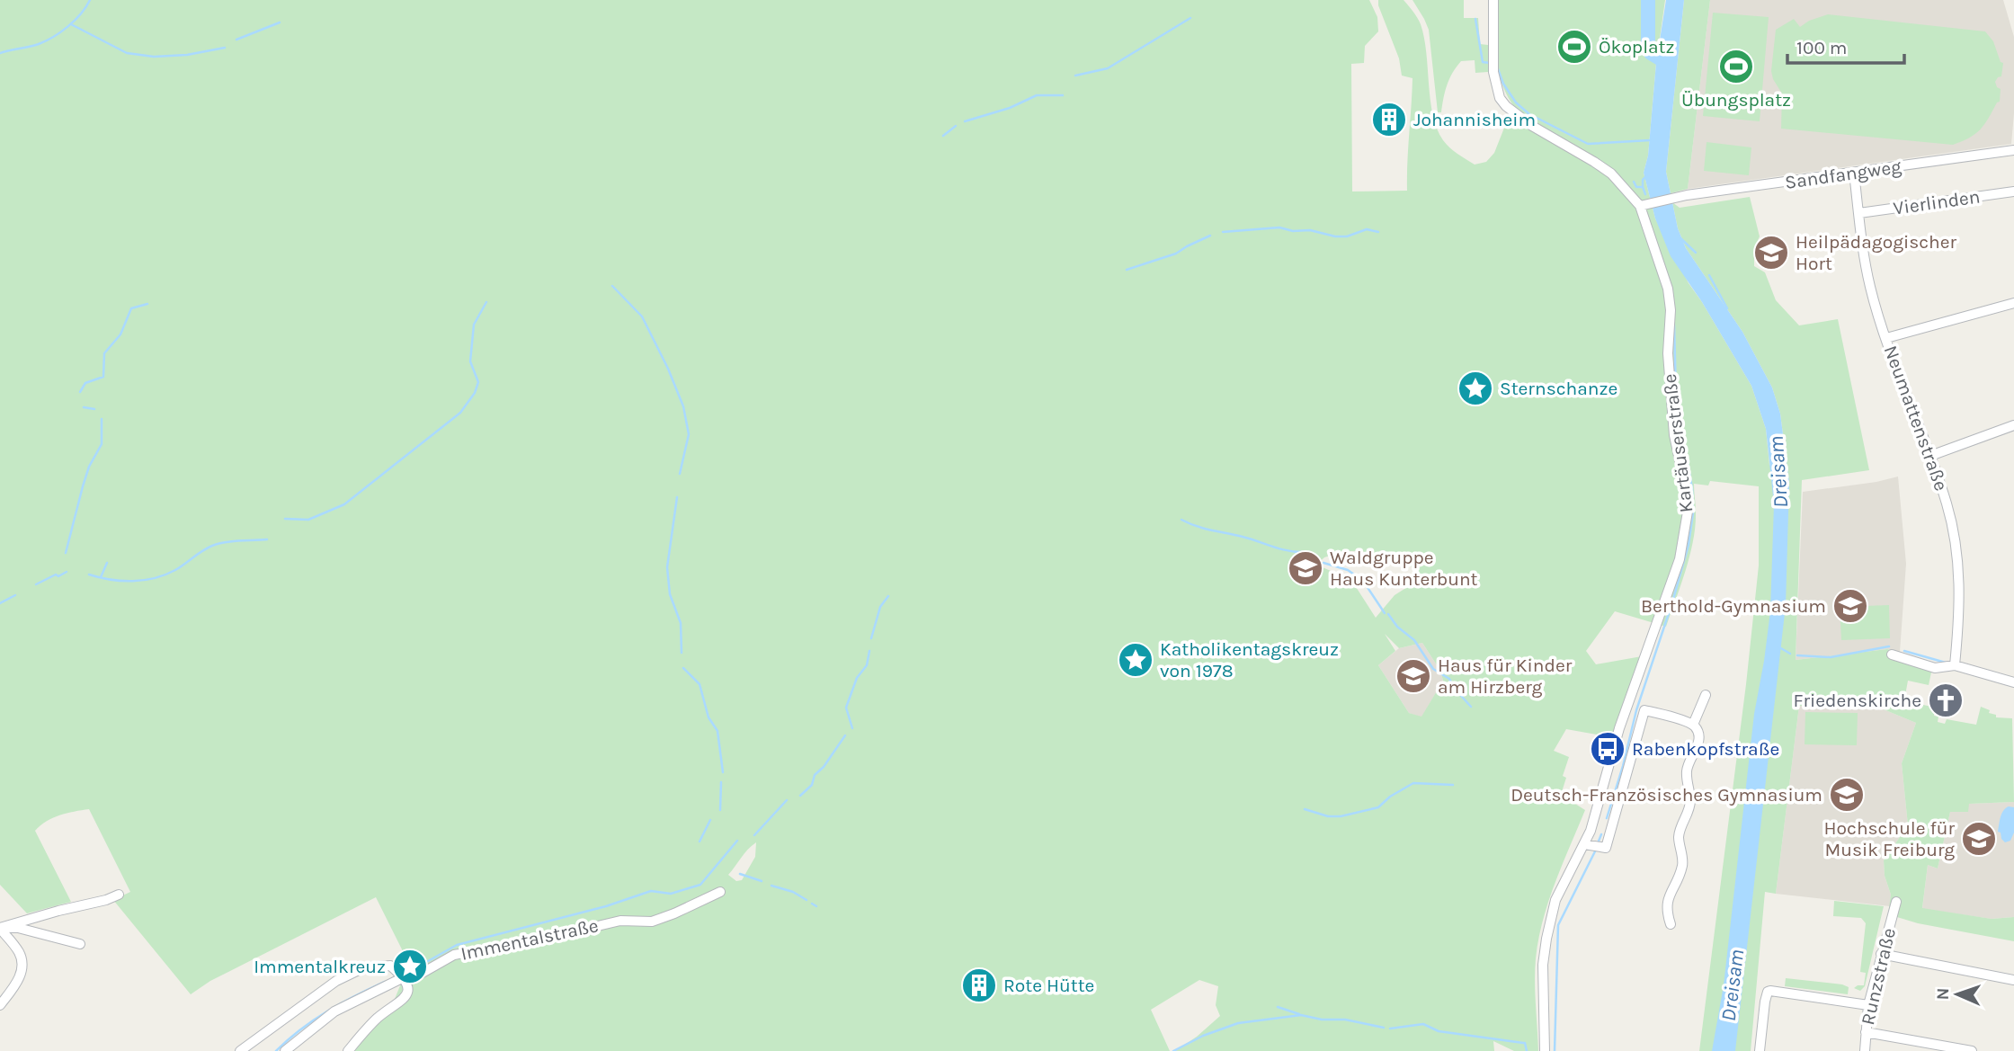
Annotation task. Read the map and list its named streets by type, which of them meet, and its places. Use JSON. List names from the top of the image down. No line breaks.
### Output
{"streets":{"street":["Sandfangweg","Vierlinden","Neumattenstraße","Kartäuserstraße","Immentalstraße","Runzstraße"]},"crossings":[["Sandfangweg","Neumattenstraße"],["Sandfangweg","Kartäuserstraße"],["Vierlinden","Neumattenstraße"]],"water":["Dreisam"],"places":{"sports":["Ökoplatz","Übungsplatz"],"building":["Johannisheim","Rote Hütte"],"school or university":["Heilpädagogischer Hort","Waldgruppe Haus Kunterbunt","Berthold-Gymnasium","Haus für Kinder am Hirzberg","Deutsch-Französisches Gymnasium","Hochschule für Musik Freiburg"],"place":["Sternschanze","Katholikentagskreuz von 1978","Immentalkreuz"],"church":["Friedenskirche"],"bus stop":["Rabenkopfstraße"]},"scale_bar":"100 m","north":"left"}
